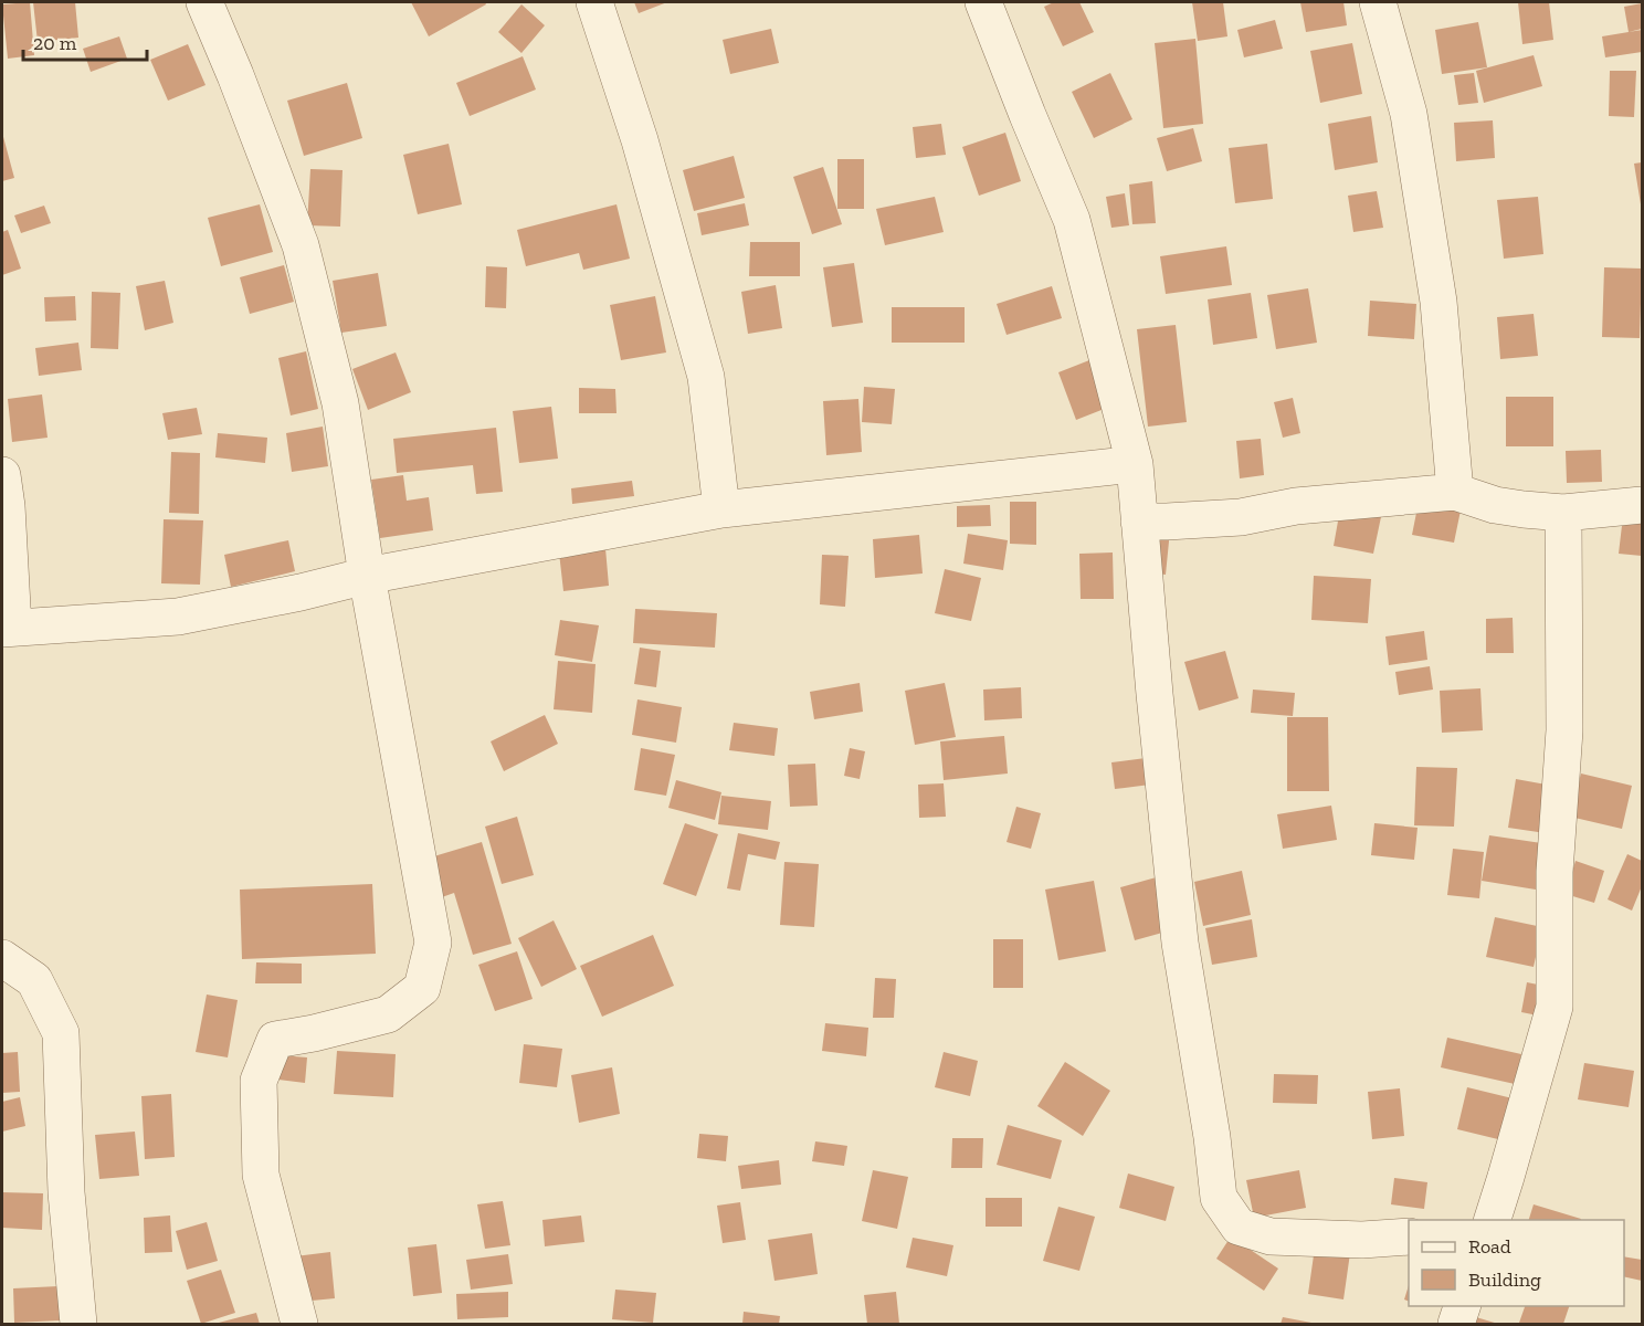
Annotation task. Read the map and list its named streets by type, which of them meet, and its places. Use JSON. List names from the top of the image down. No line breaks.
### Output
{"legend":["Road","Building"],"scale_bar":"20 m"}
